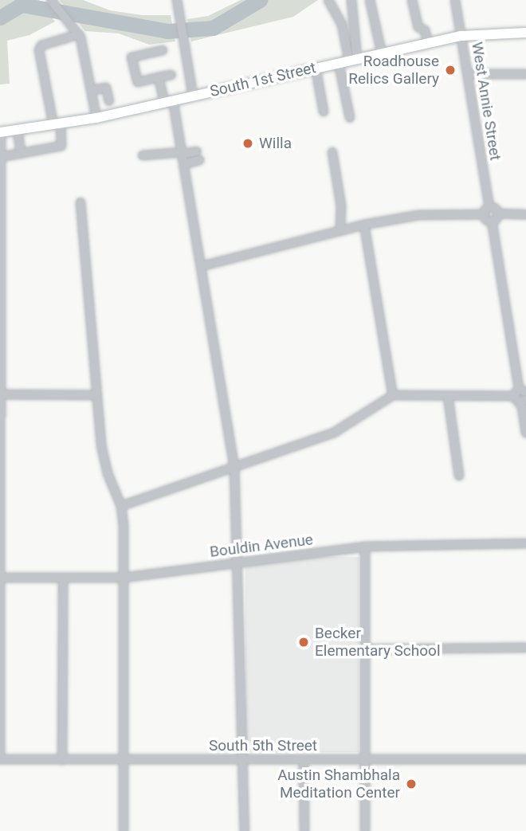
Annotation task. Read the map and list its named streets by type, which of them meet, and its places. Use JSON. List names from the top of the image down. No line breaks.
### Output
{"streets":{"main road":["South 1st Street"],"street":["West Annie Street","Bouldin Avenue","South 5th Street"]},"crossings":[["South 1st Street","West Annie Street"]],"places":["Roadhouse Relics Gallery","Willa","Becker Elementary School","Austin Shambhala Meditation Center"]}
